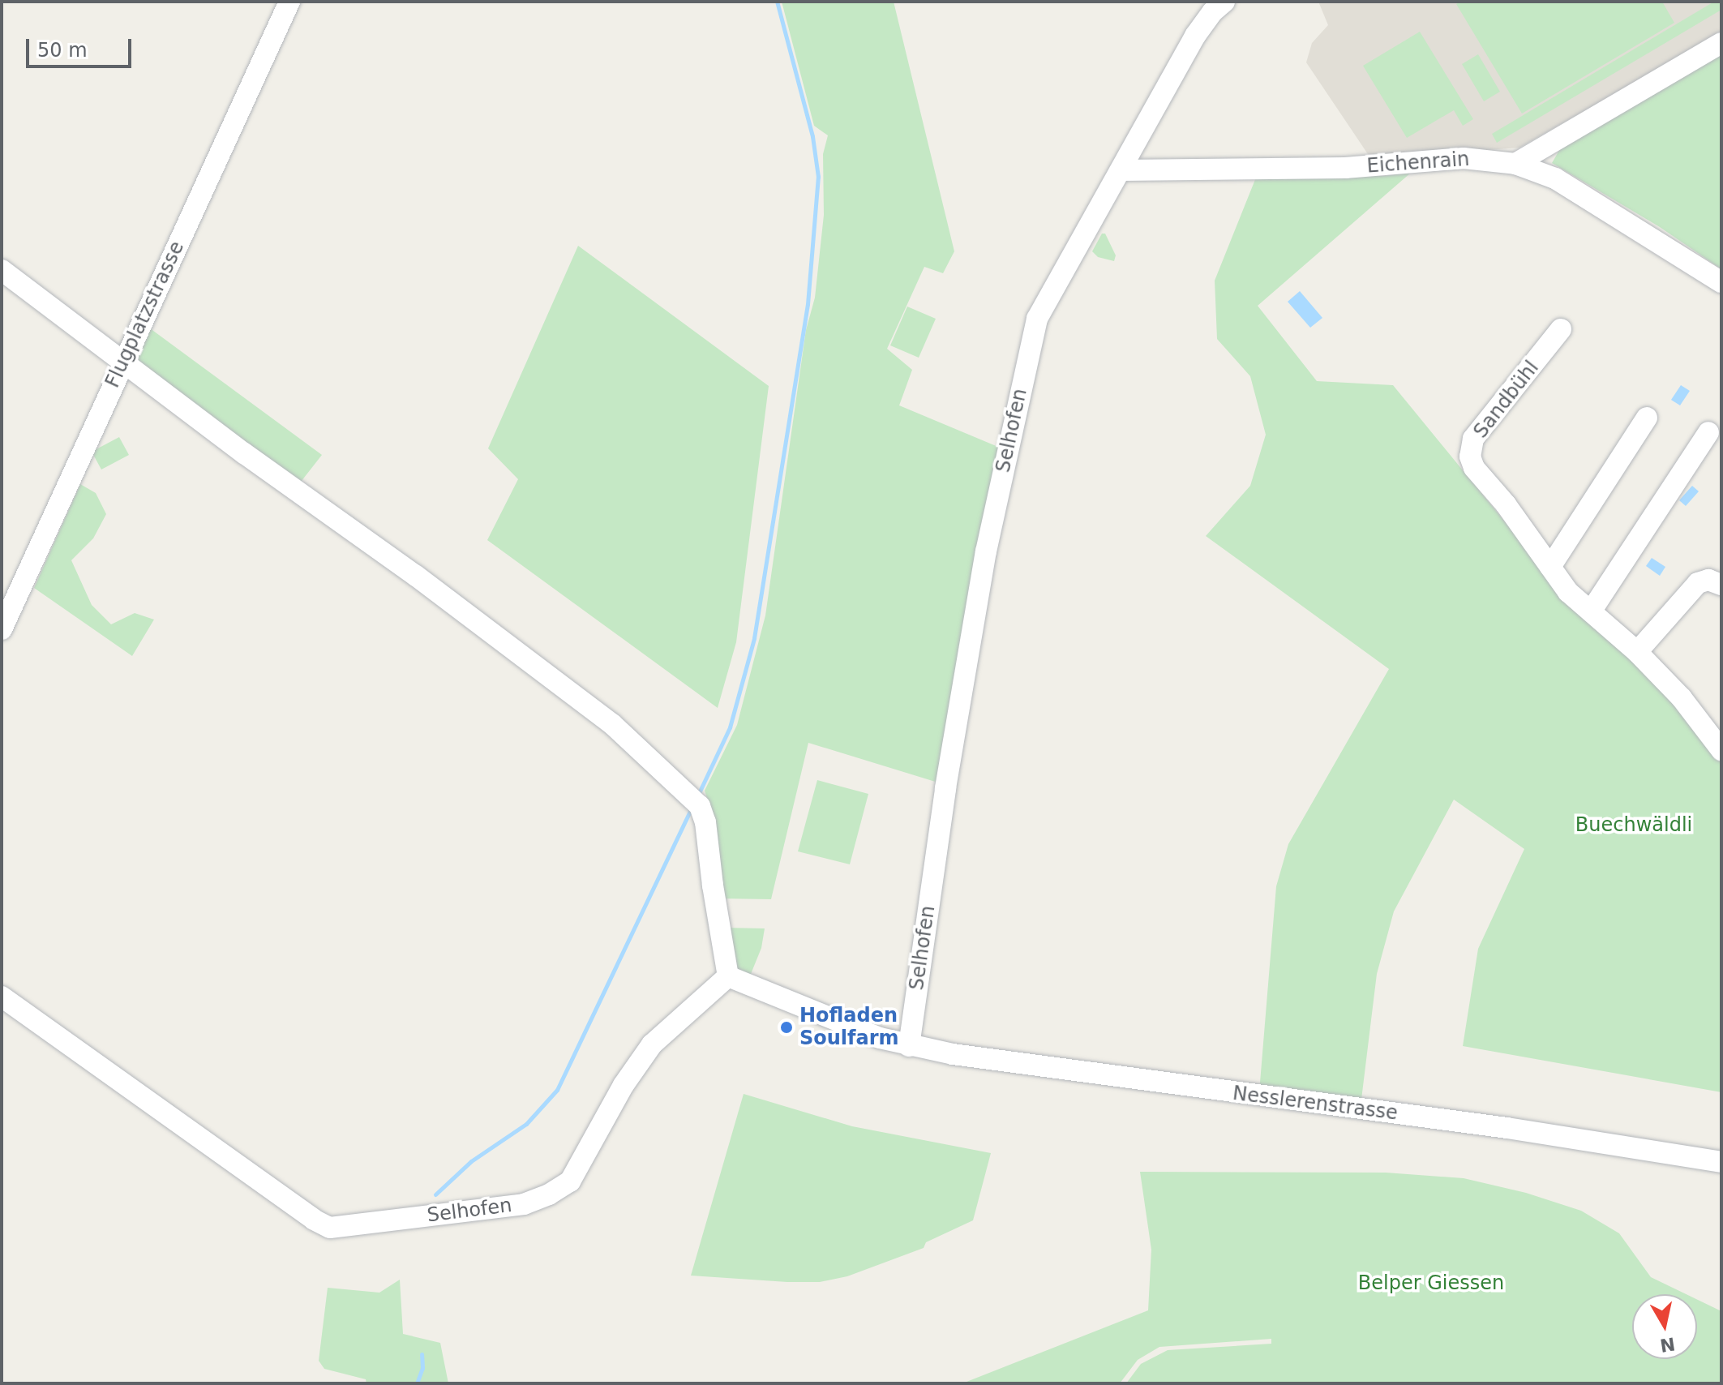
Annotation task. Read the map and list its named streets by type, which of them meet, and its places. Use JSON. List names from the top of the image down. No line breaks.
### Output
{"streets":{"street":["Eichenrain","Flugplatzstrasse","Sandbühl","Selhofen","Nesslerenstrasse"]},"crossings":[["Eichenrain","Selhofen"],["Selhofen","Nesslerenstrasse"]],"parks":["Buechwäldli","Belper Giessen"],"places":["Hofladen Soulfarm"],"scale_bar":"50 m","north":"bottom"}
